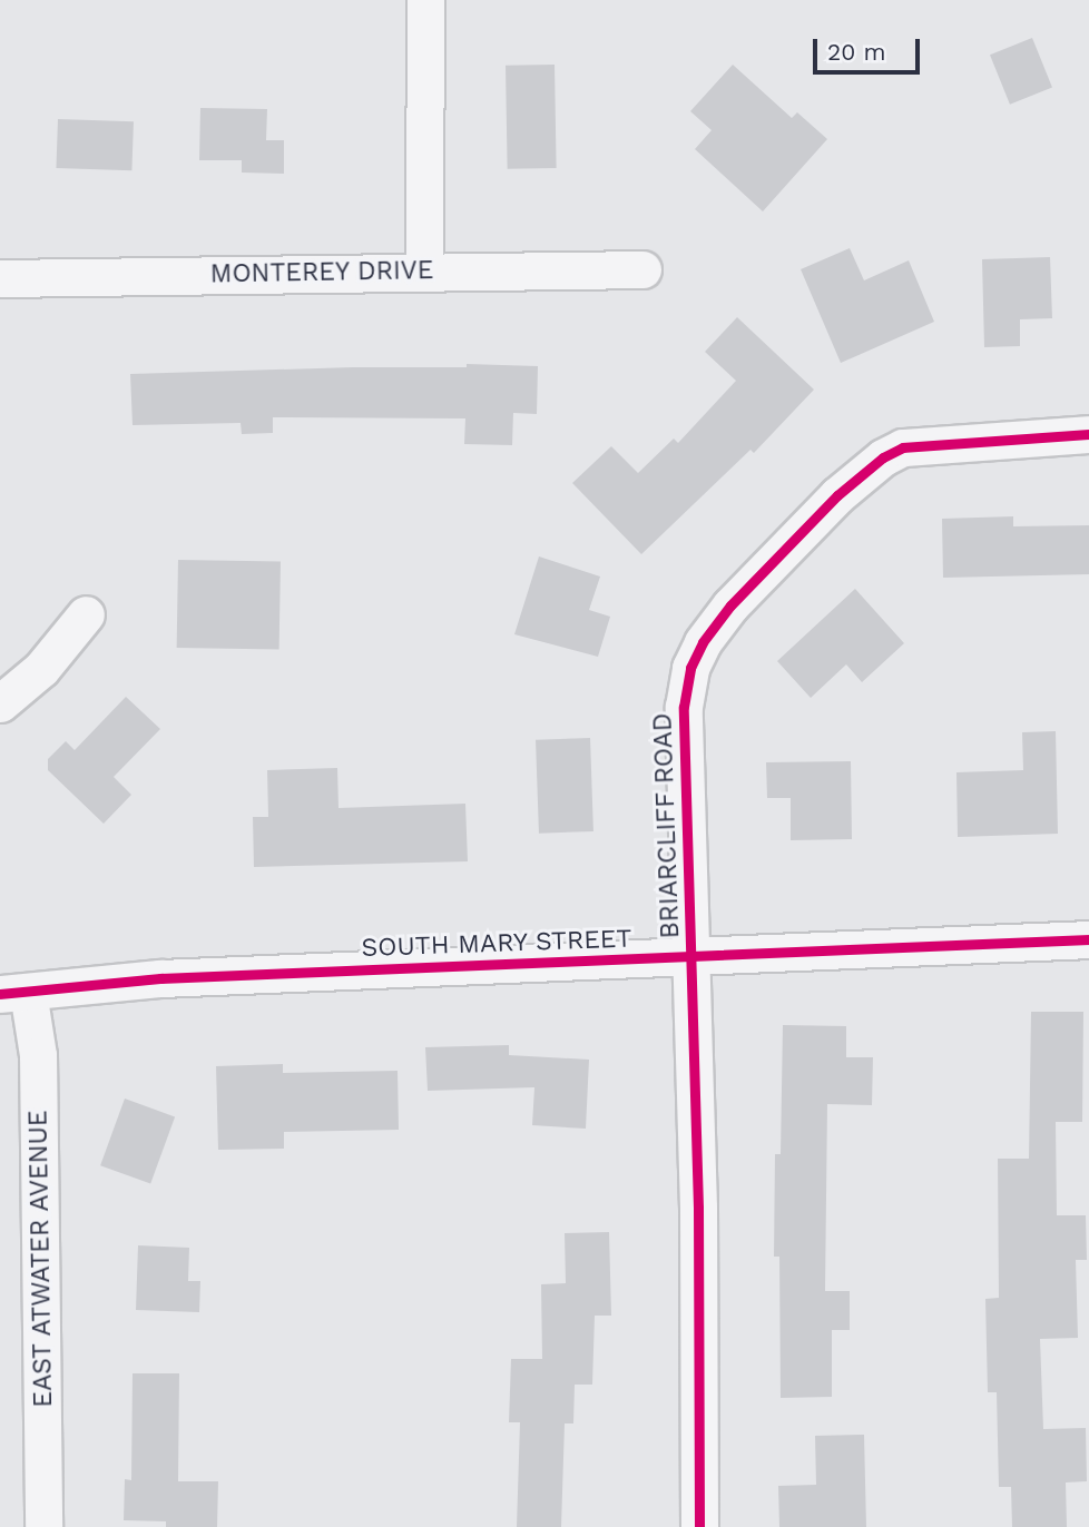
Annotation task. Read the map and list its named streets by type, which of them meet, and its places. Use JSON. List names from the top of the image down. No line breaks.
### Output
{"streets":{"street":["MONTEREY DRIVE","BRIARCLIFF ROAD","SOUTH MARY STREET","EAST ATWATER AVENUE"]},"crossings":[["BRIARCLIFF ROAD","SOUTH MARY STREET"],["SOUTH MARY STREET","EAST ATWATER AVENUE"]],"scale_bar":"20 m"}
